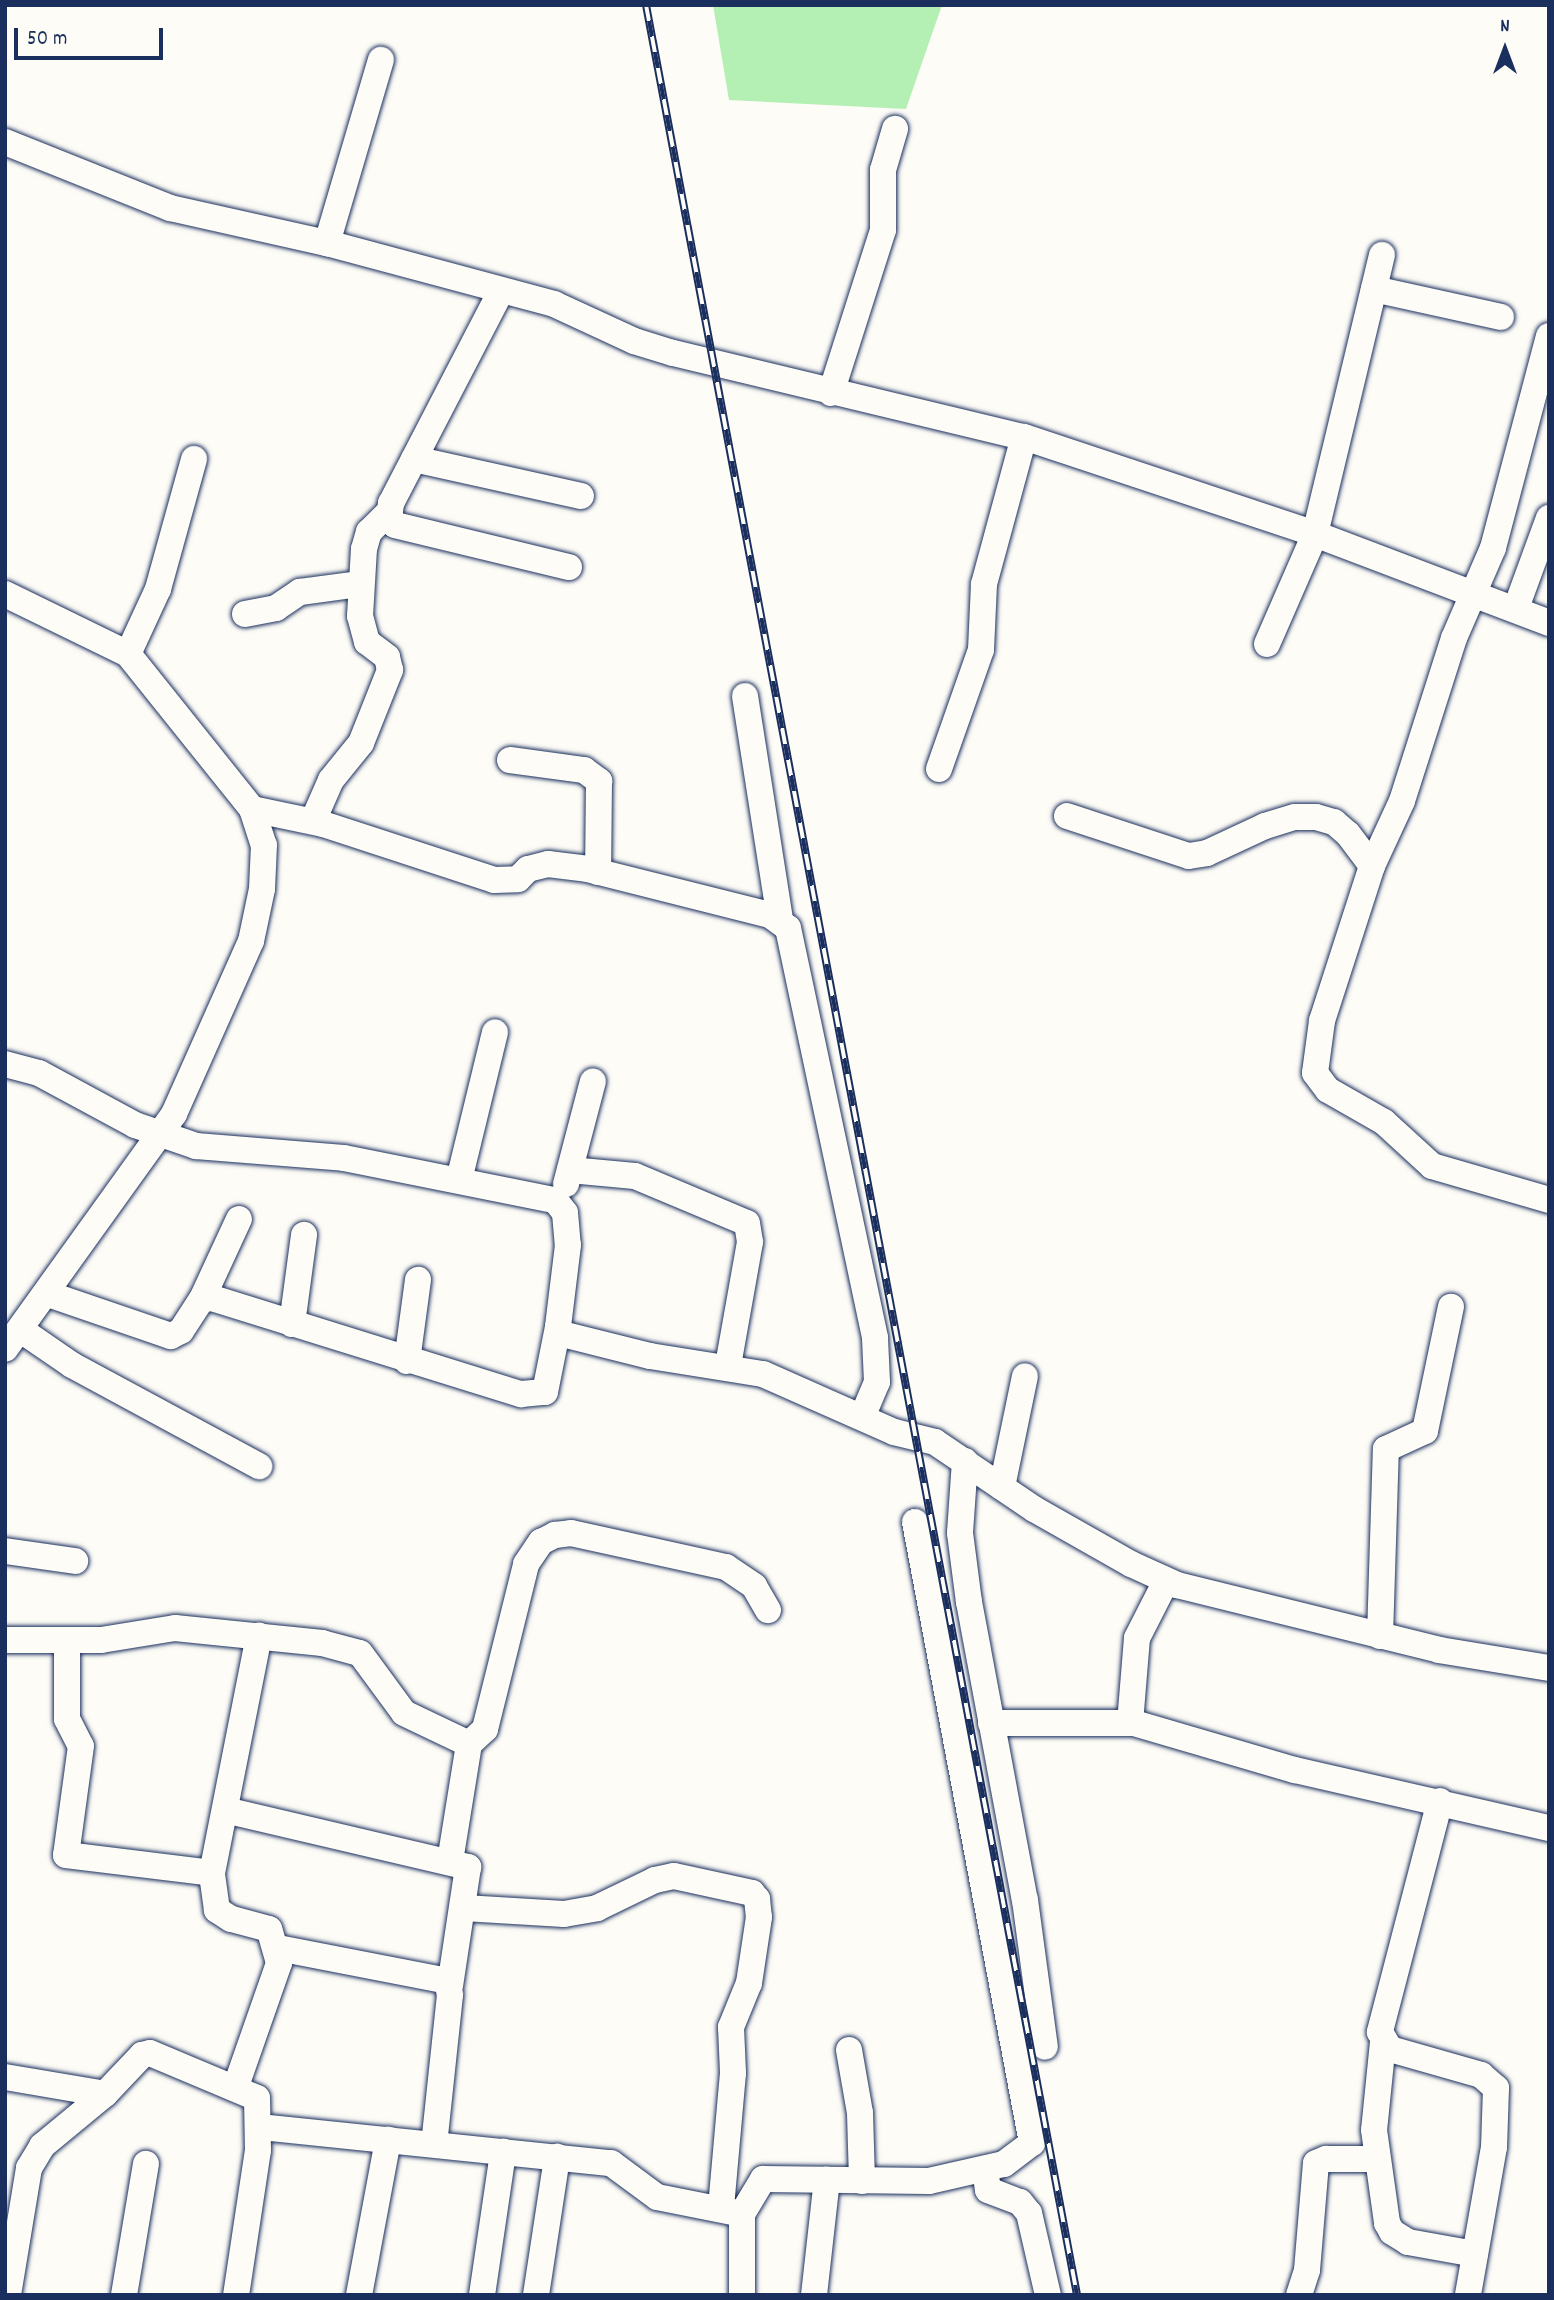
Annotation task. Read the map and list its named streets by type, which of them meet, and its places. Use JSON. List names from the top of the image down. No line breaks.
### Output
{"scale_bar":"50 m","north":"top"}
